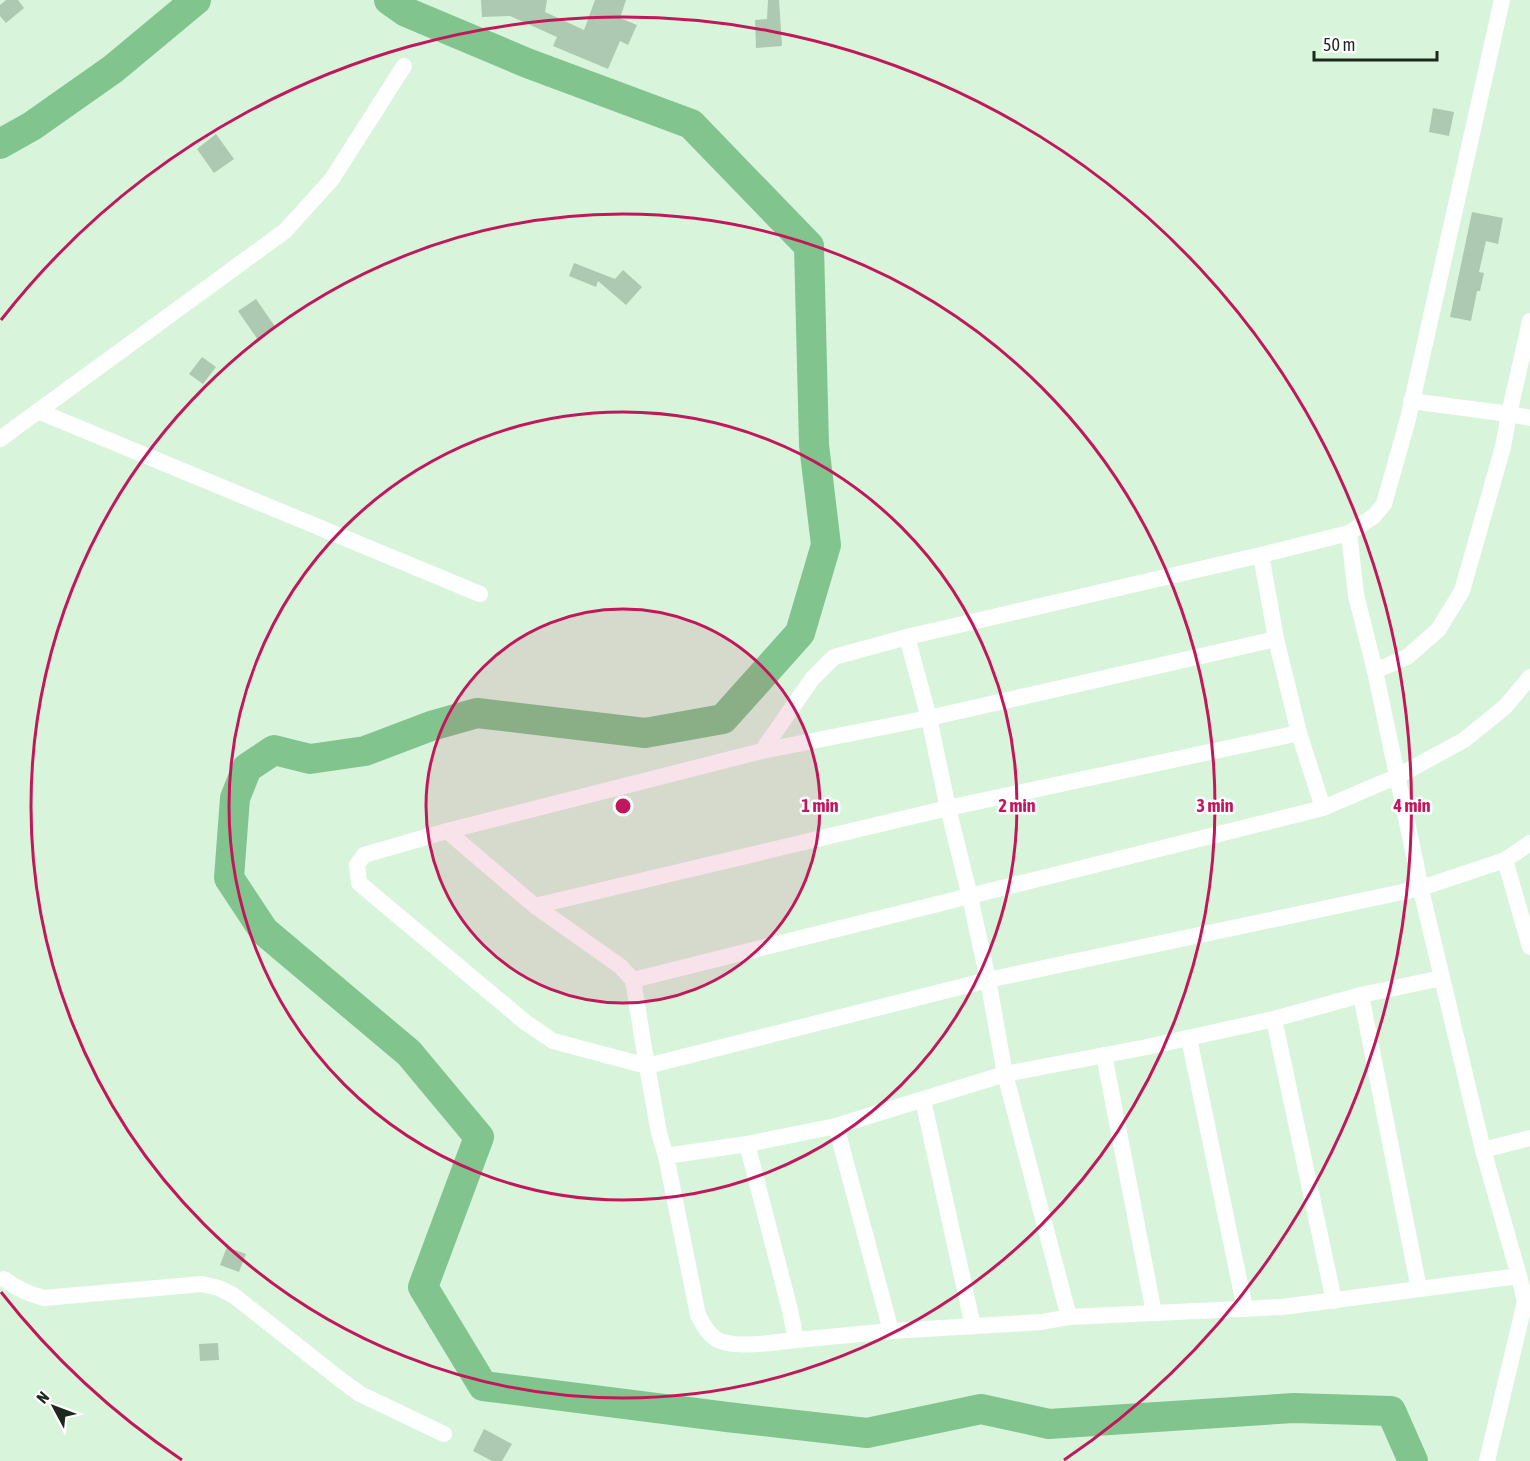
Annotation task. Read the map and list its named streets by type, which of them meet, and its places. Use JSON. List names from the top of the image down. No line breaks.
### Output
{"scale_bar":"50 m","north":"top left","rings":["1 min","2 min","3 min","4 min"]}
